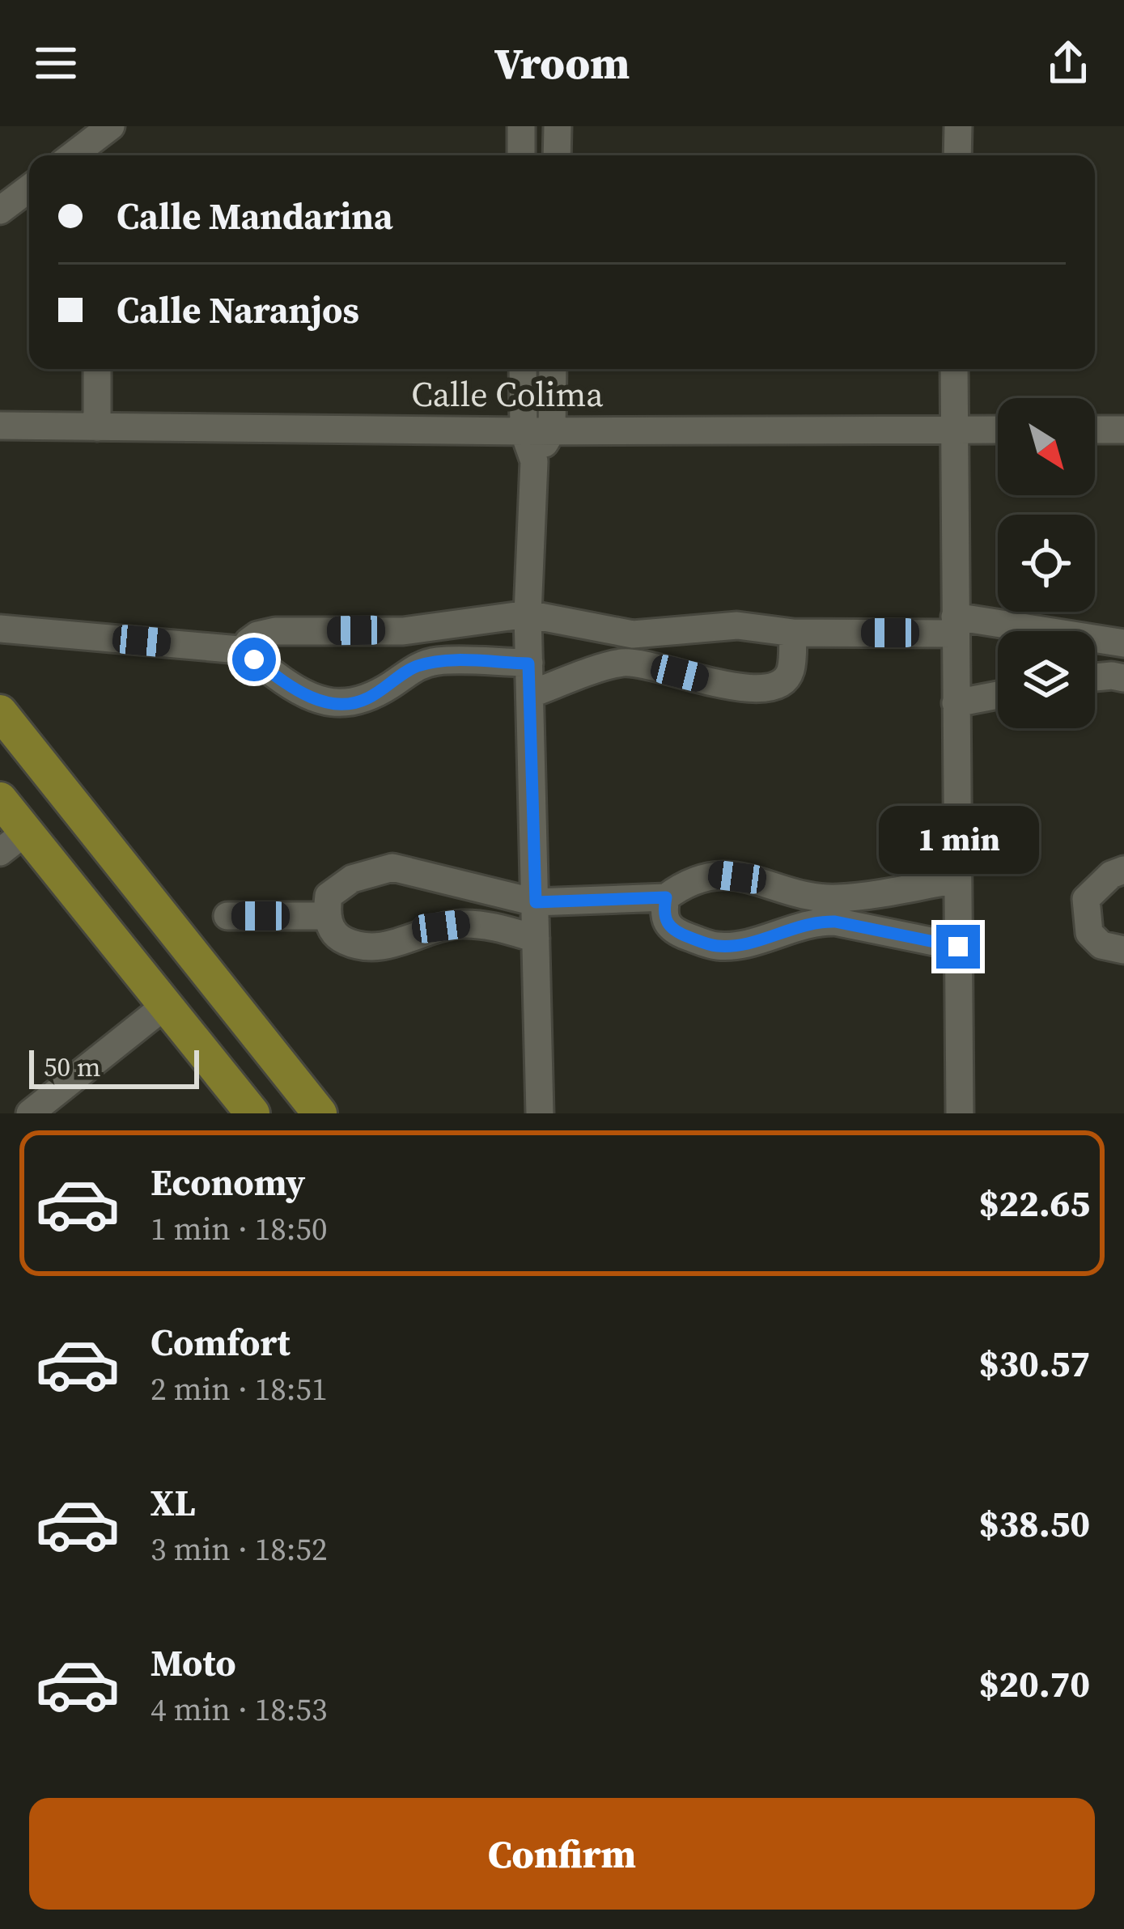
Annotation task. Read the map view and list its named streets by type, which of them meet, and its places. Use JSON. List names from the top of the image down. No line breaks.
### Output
{"streets":{"street":["Calle Colima"]},"scale_bar":"50 m","north":"bottom right","page":{"header":"Vroom","banner":["Calle Mandarina","Calle Naranjos"],"bubble":"1 min","scale":"50 m","list":[{"name":"Economy","note":"1 min · 18:50","value":"$22.65"},{"name":"Comfort","note":"2 min · 18:51","value":"$30.57"},{"name":"XL","note":"3 min · 18:52","value":"$38.50"},{"name":"Moto","note":"4 min · 18:53","value":"$20.70"}],"buttons":"Confirm"}}
